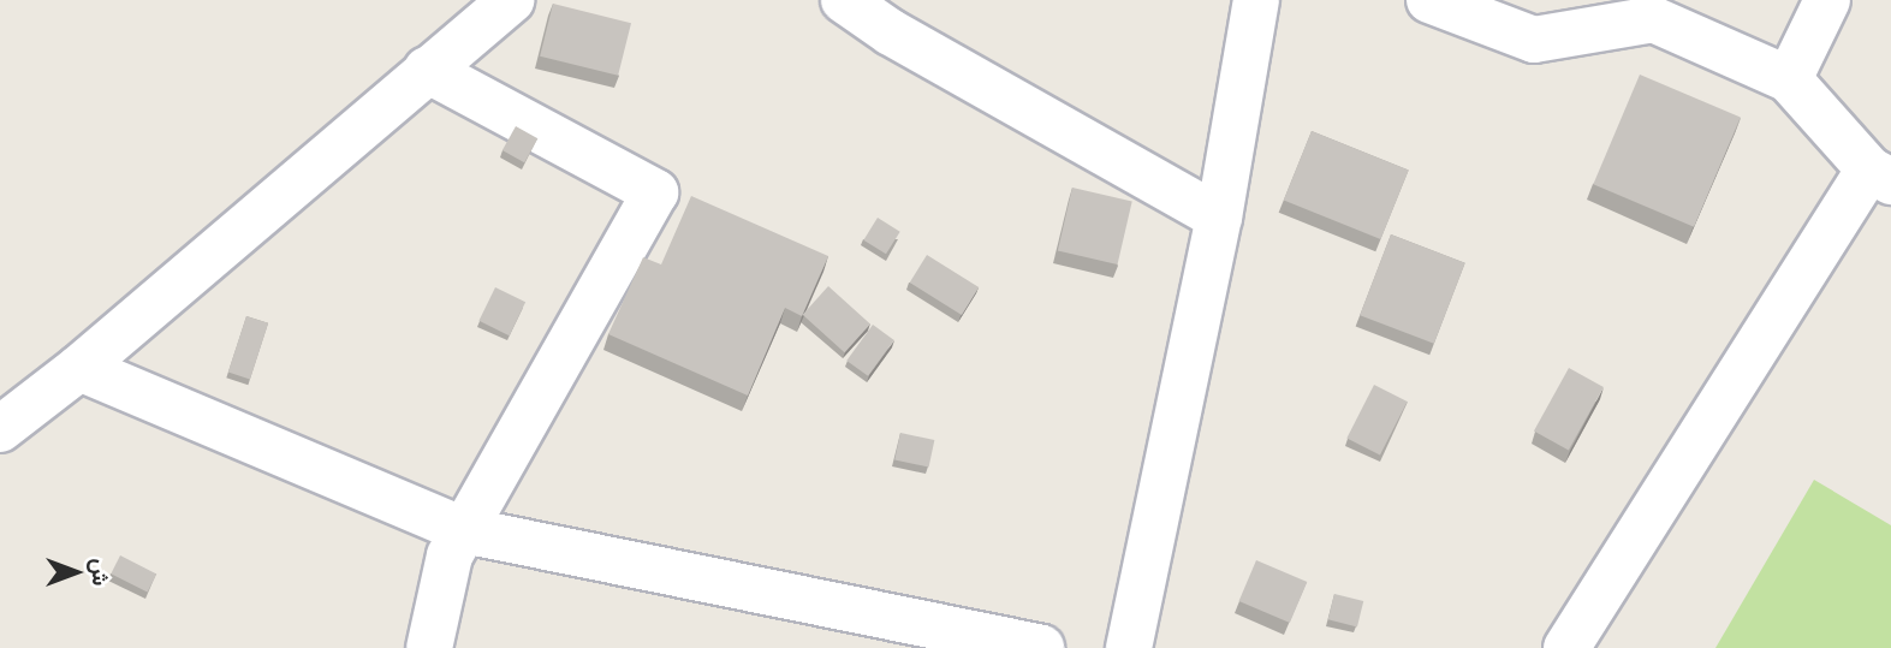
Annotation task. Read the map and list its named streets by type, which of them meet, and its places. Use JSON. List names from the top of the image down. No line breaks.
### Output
{"north":"right"}
